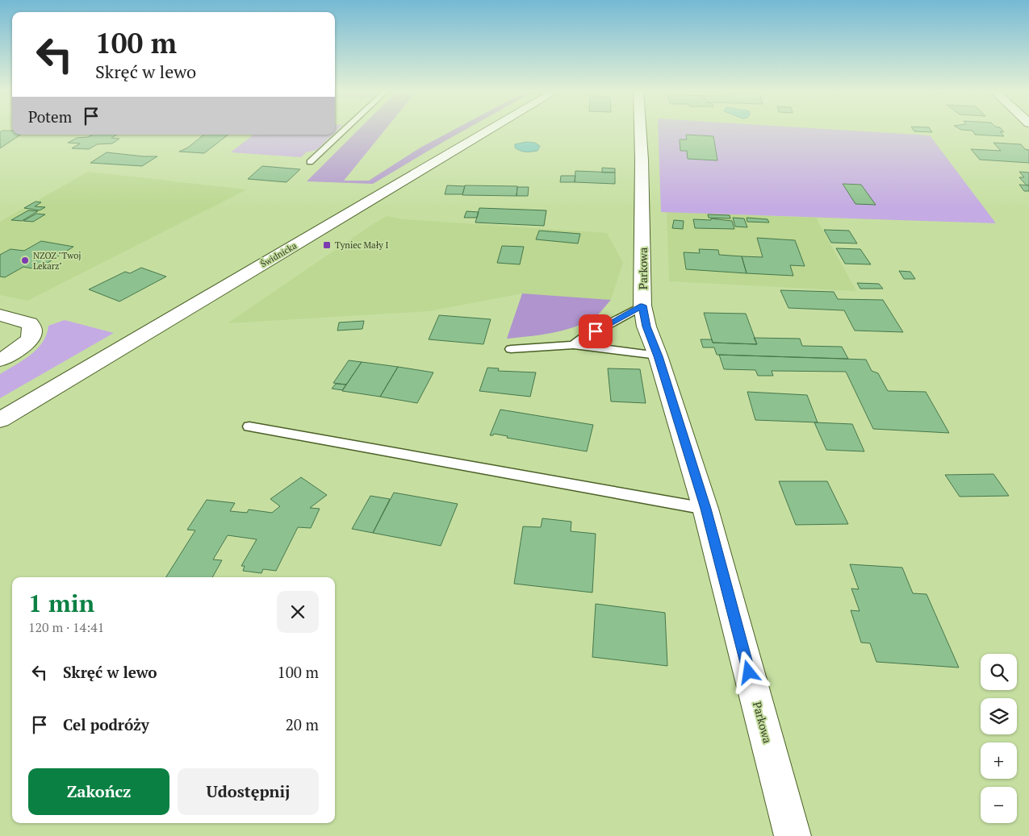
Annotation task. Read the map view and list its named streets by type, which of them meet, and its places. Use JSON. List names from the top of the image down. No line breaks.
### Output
{"streets":{"street":["Świdnicka","Parkowa"]},"places":{"transit":["Tyniec Mały I"],"other":["NZOZ \"Twoj Lekarz\""]},"page":{"turn":["100 m","Skręć w lewo"],"then":"Potem","heading":["1 min","120 m · 14:41"],"list":[{"name":"Skręć w lewo","value":"100 m"},{"name":"Cel podróży","value":"20 m"}],"map_buttons":["+","−"],"buttons":["Zakończ","Udostępnij"]}}
